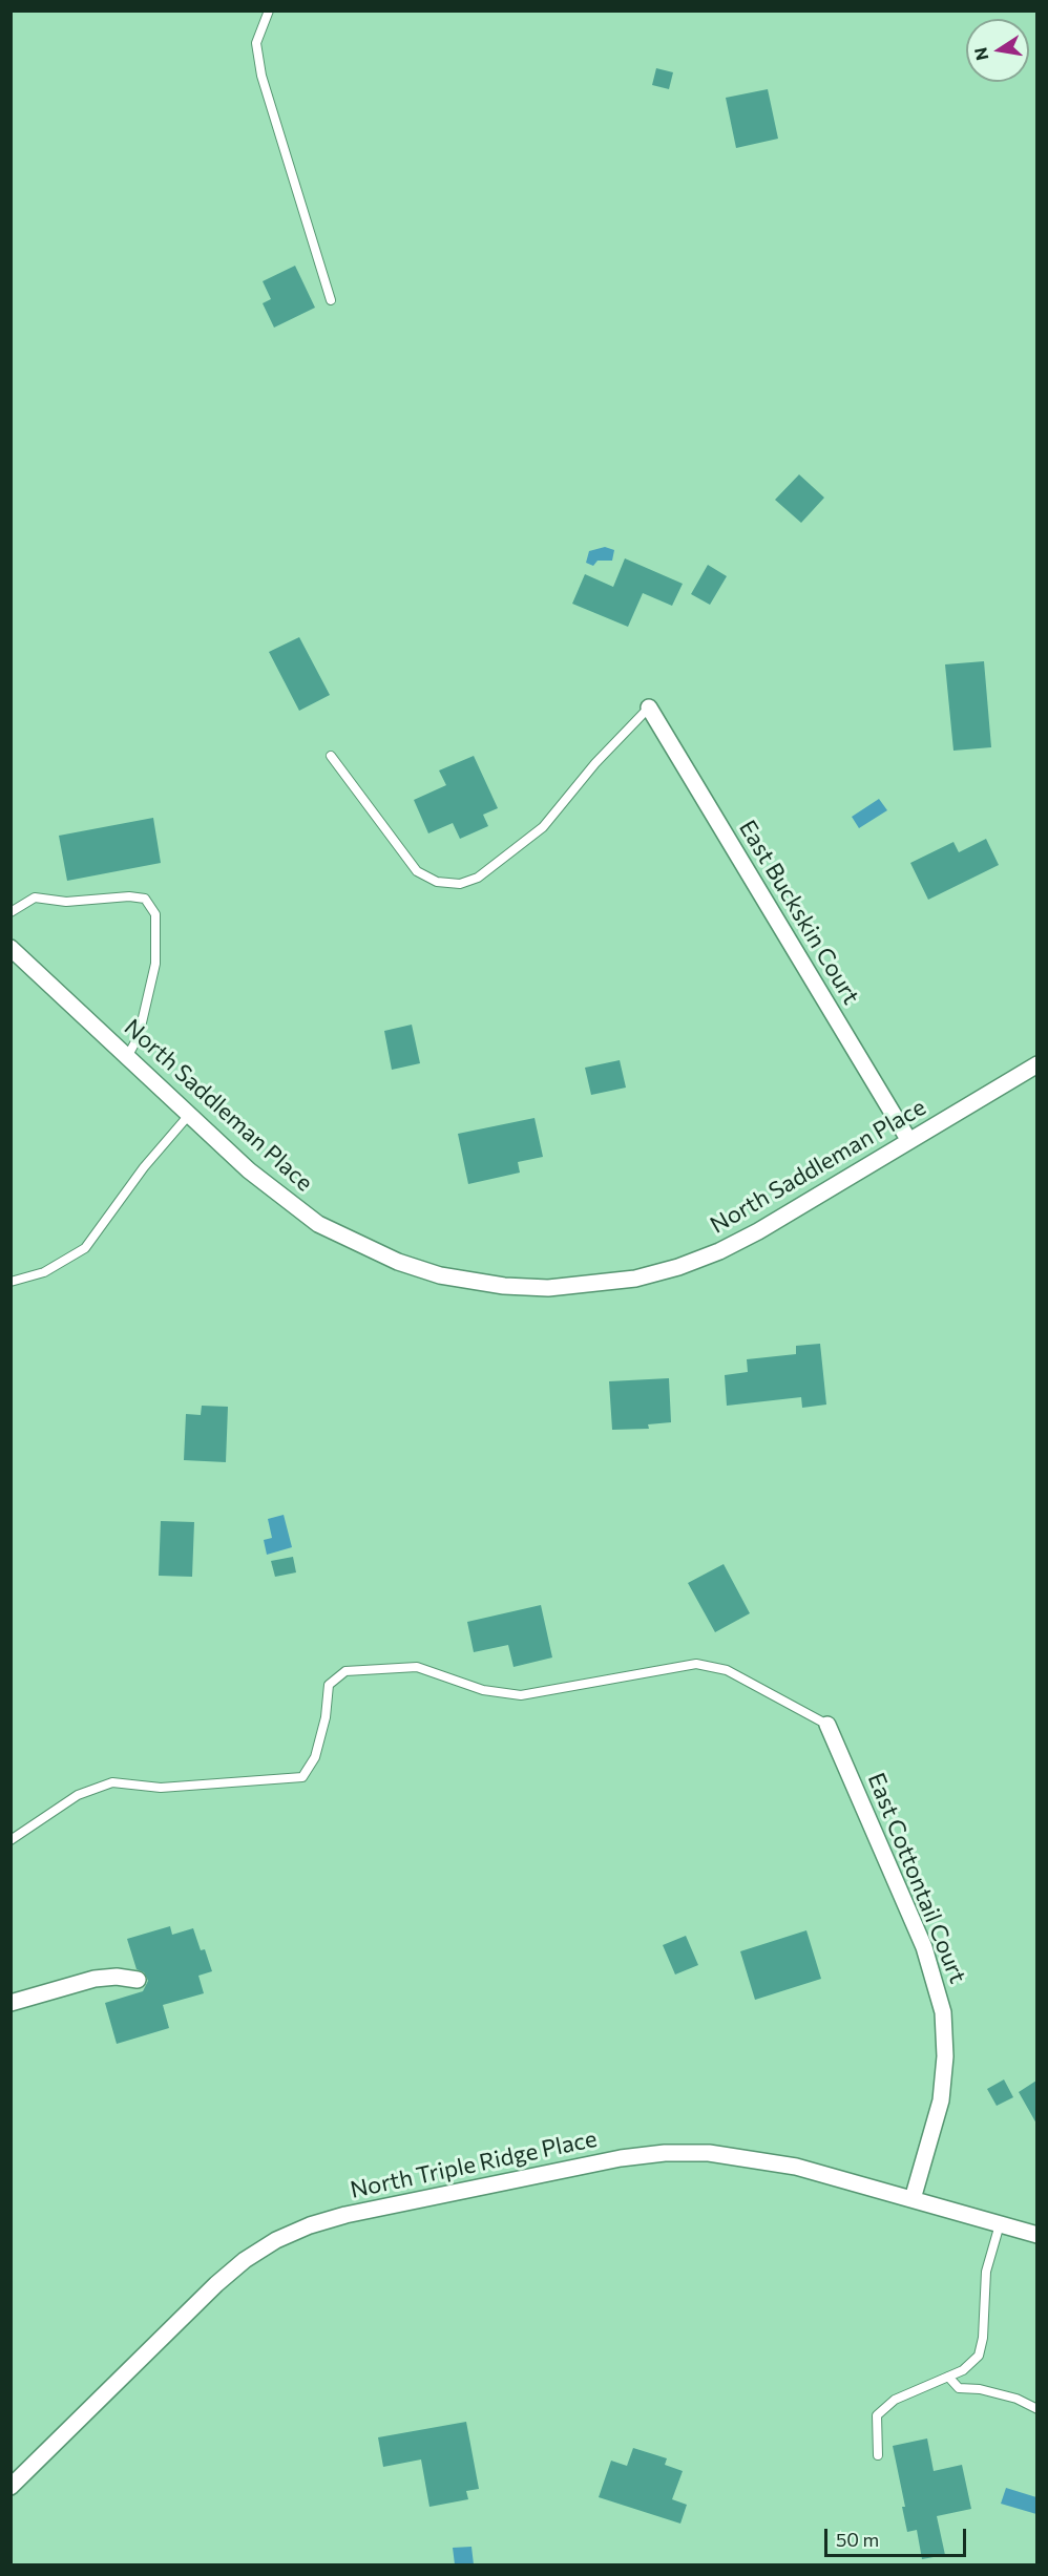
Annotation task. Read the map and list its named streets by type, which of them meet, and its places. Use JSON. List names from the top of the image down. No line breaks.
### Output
{"streets":{"street":["East Buckskin Court","North Saddleman Place","East Cottontail Court","North Triple Ridge Place"]},"crossings":[["East Buckskin Court","North Saddleman Place"],["East Cottontail Court","North Triple Ridge Place"]],"scale_bar":"50 m","north":"left"}
